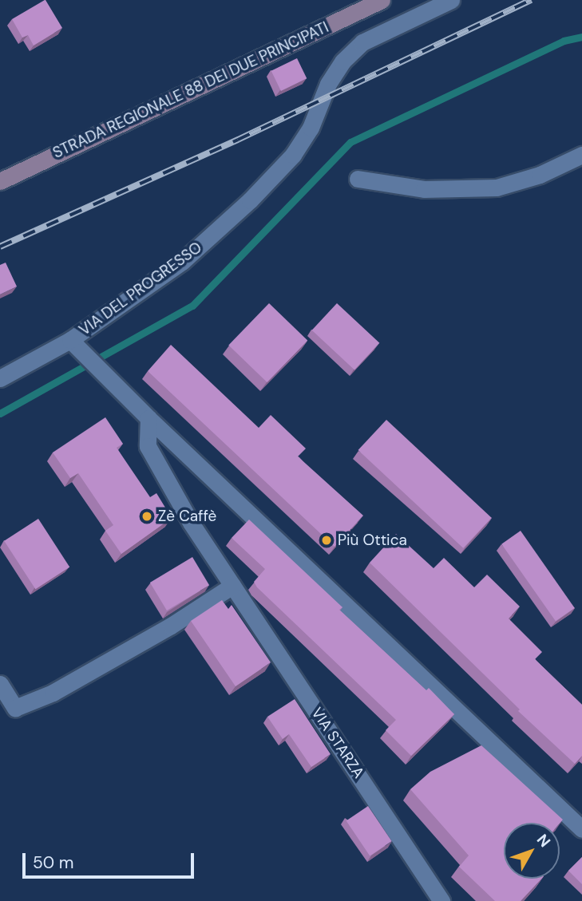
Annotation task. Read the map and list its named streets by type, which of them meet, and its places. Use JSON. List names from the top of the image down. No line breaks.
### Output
{"streets":{"main road":["STRADA REGIONALE 88 DEI DUE PRINCIPATI"],"street":["VIA DEL PROGRESSO","VIA STARZA"]},"places":["Zè Caffè","Più Ottica"],"scale_bar":"50 m","north":"top right"}
